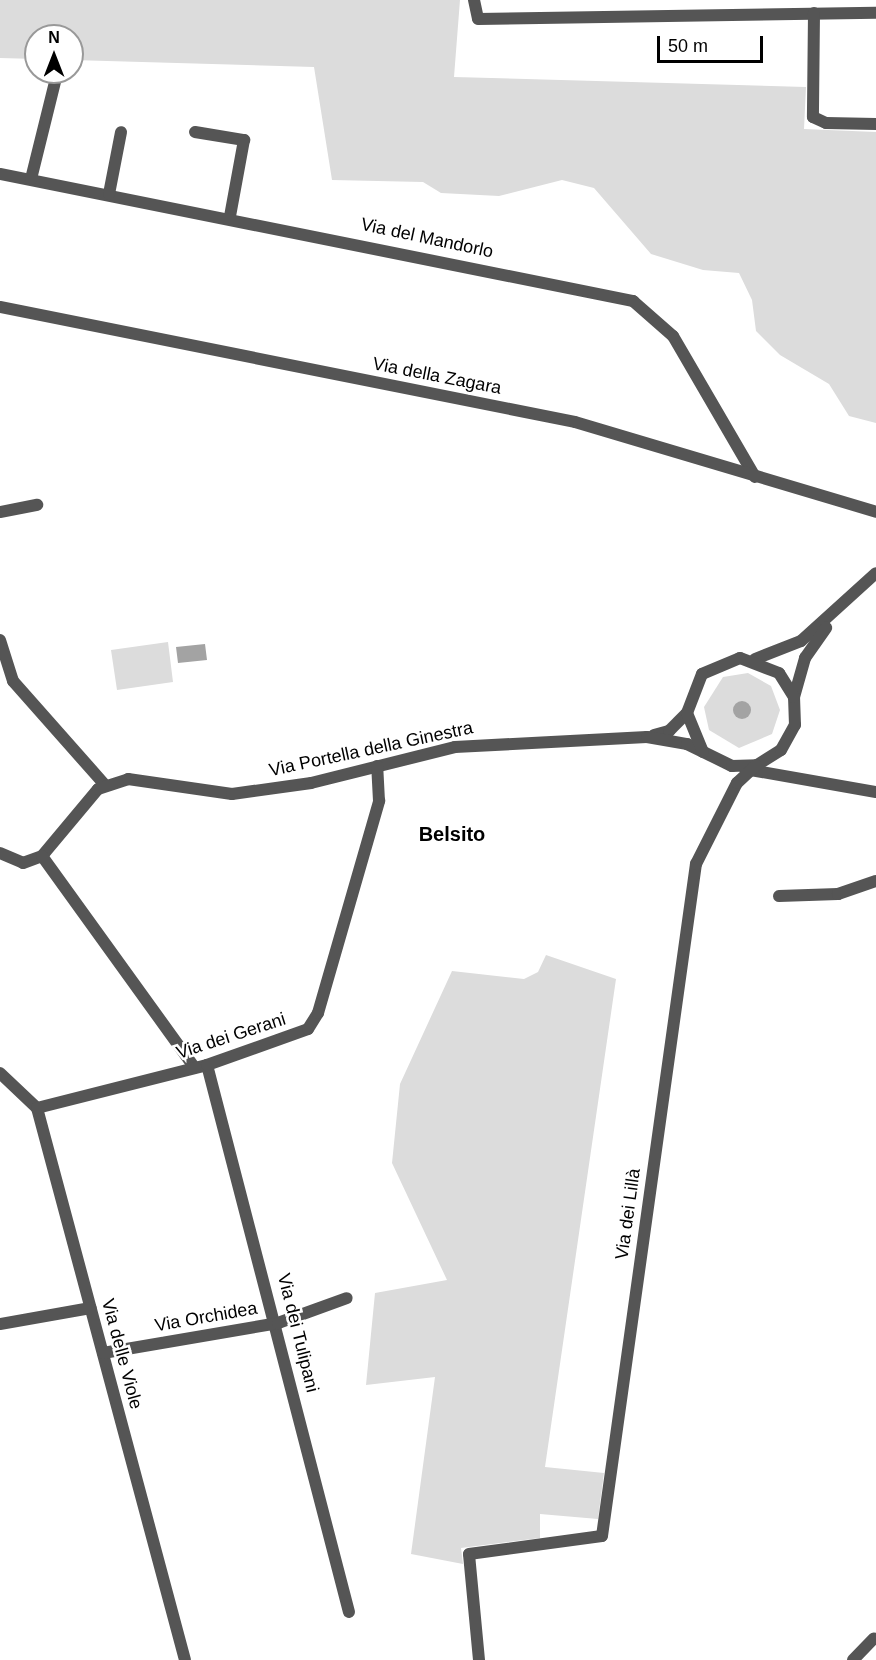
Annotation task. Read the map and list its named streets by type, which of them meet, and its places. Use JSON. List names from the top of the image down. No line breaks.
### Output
{"streets":{"street":["Via del Mandorlo","Via della Zagara","Via Portella della Ginestra","Via dei Gerani","Via dei Lillà","Via Orchidea","Via dei Tulipani","Via delle Viole"]},"crossings":[["Via del Mandorlo","Via della Zagara"],["Via Portella della Ginestra","Via dei Gerani"],["Via Portella della Ginestra","Via dei Tulipani"],["Via dei Gerani","Via dei Tulipani"],["Via dei Gerani","Via delle Viole"],["Via Orchidea","Via dei Tulipani"],["Via Orchidea","Via delle Viole"]],"districts":["Belsito"],"scale_bar":"50 m","north":"top"}
